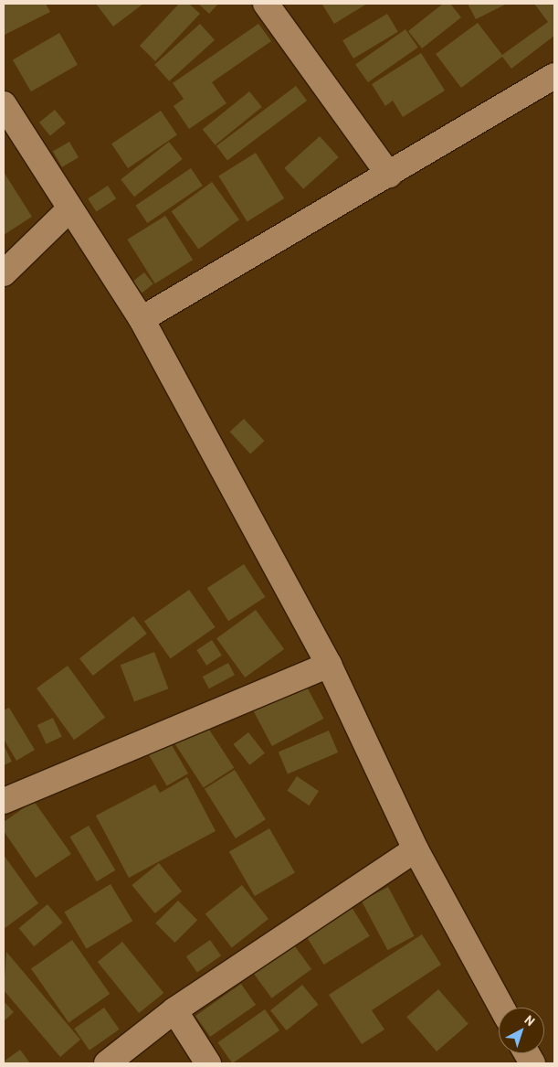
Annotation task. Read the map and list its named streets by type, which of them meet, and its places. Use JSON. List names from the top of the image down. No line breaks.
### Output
{"north":"top right"}
